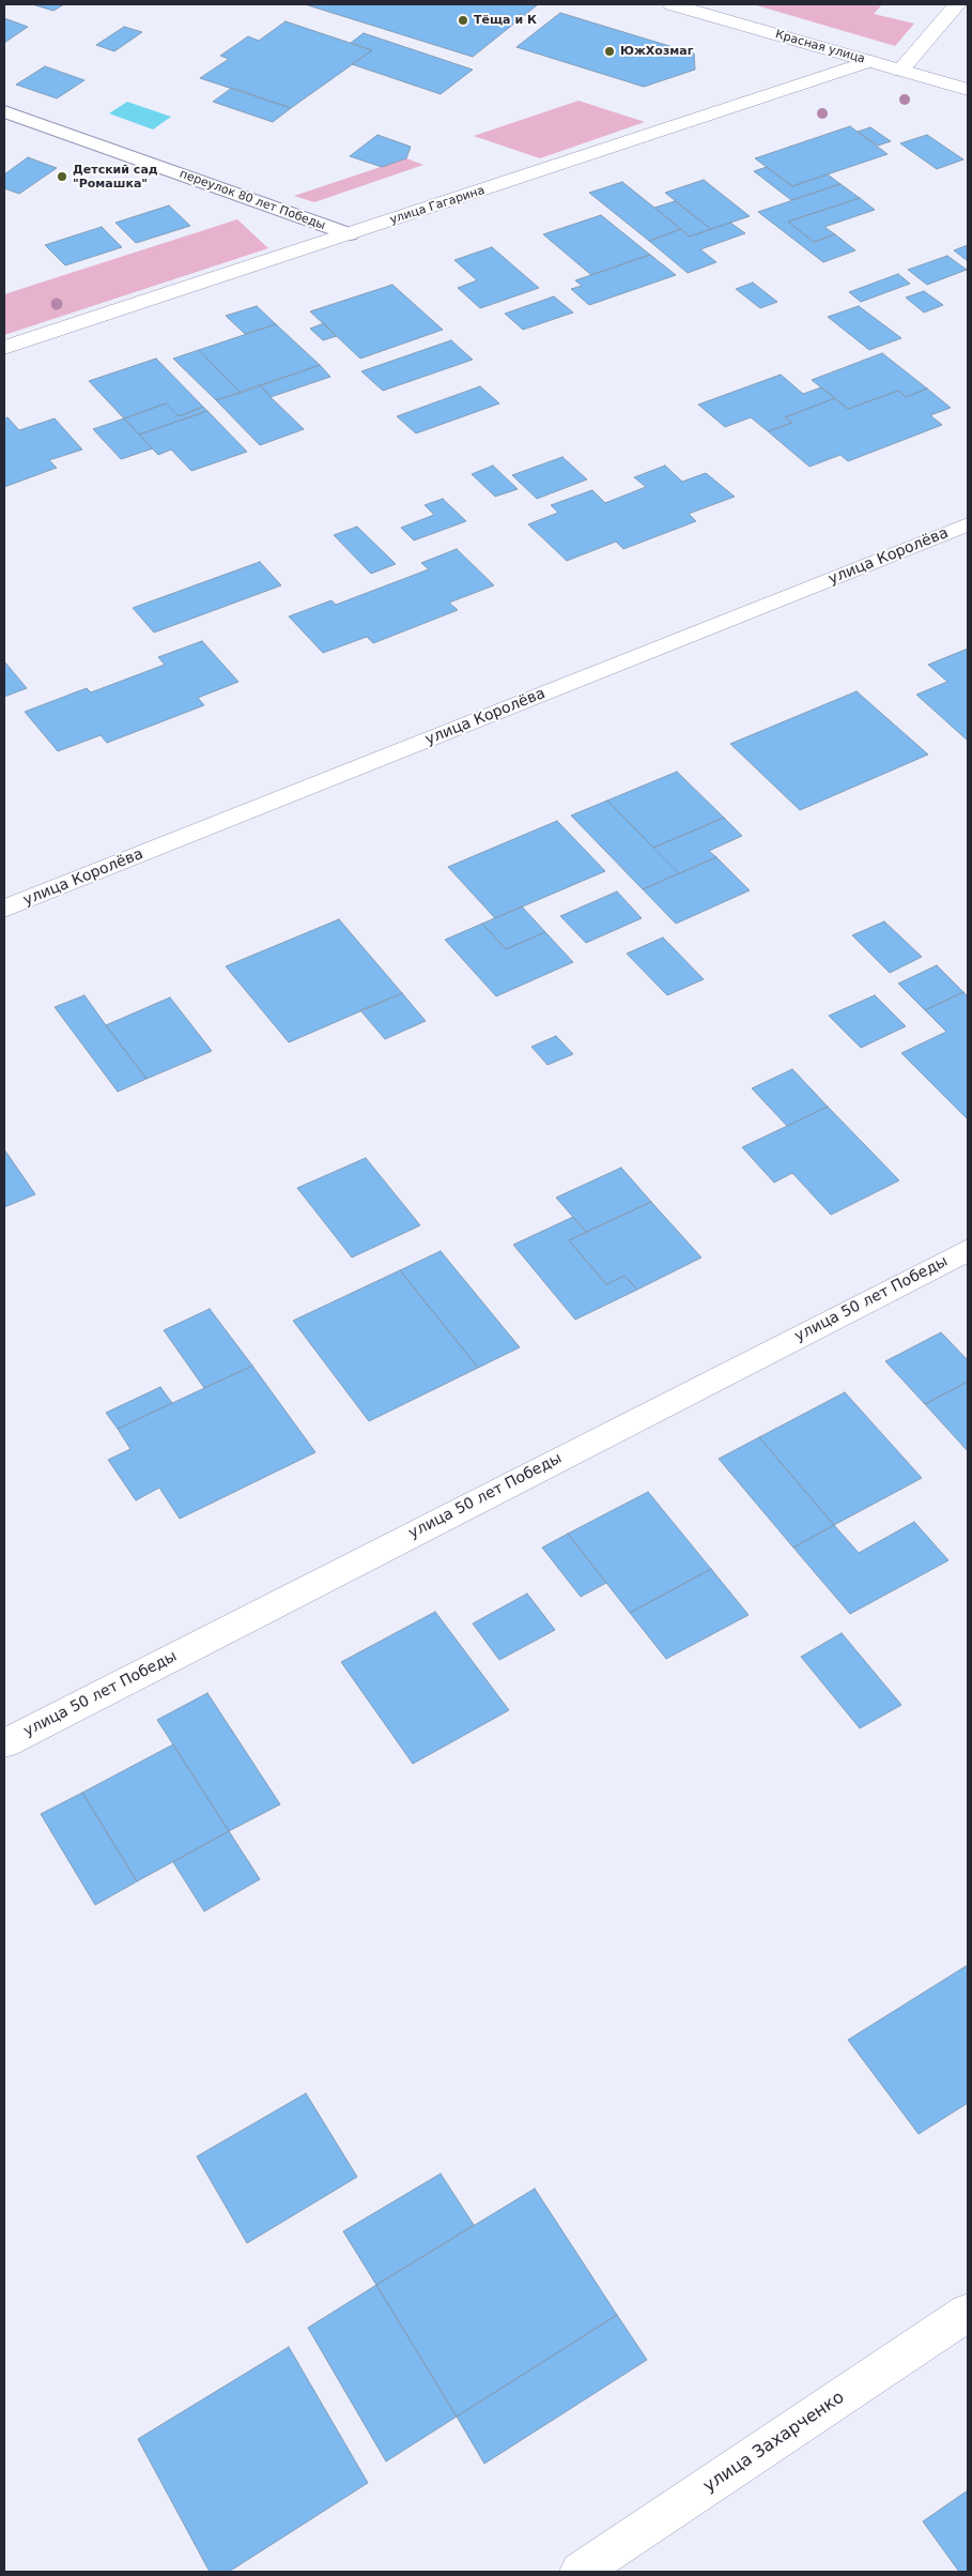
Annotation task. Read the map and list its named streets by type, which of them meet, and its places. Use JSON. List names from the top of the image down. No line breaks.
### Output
{"streets":{"street":["Красная улица","улица Гагарина","улица Королёва","улица 50 лет Победы","улица Захарченко"],"lane":["переулок 80 лет Победы"]},"crossings":[["Красная улица","улица Гагарина"],["переулок 80 лет Победы","улица Гагарина"]],"places":["Тёща и К","ЮжХозмаг","Детский сад \"Ромашка\""]}
